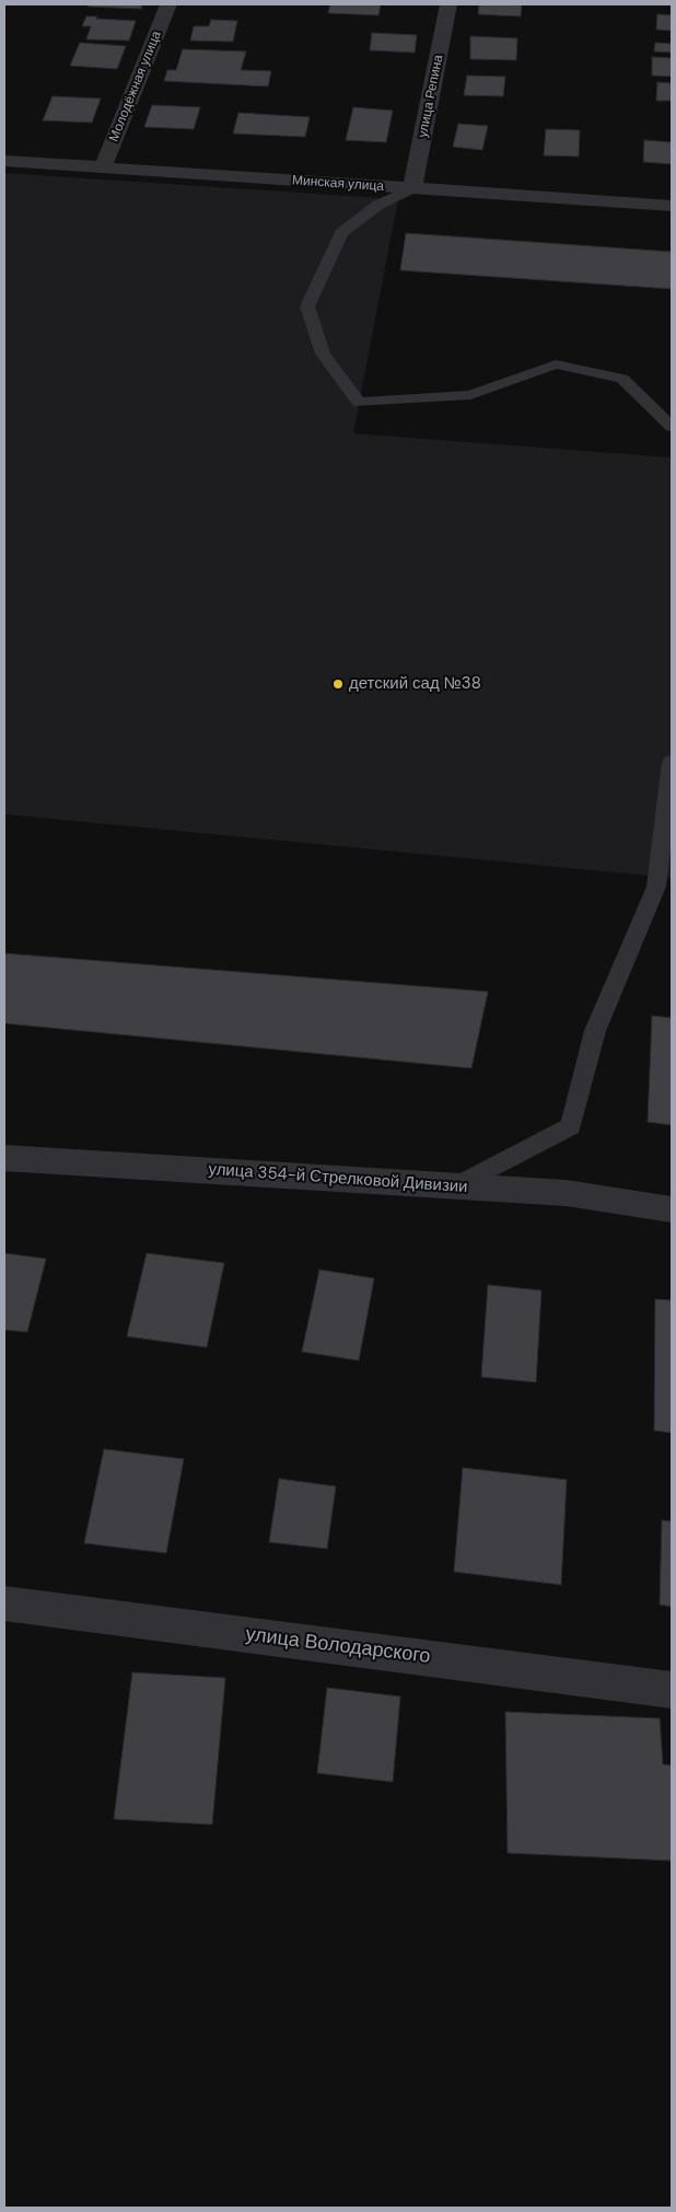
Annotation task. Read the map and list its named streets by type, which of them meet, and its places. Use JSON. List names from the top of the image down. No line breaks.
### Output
{"streets":{"street":["Молодёжная улица","улица Репина","Минская улица","улица 354-й Стрелковой Дивизии","улица Володарского"]},"crossings":[["Молодёжная улица","Минская улица"],["улица Репина","Минская улица"]],"places":["детский сад №38"]}
